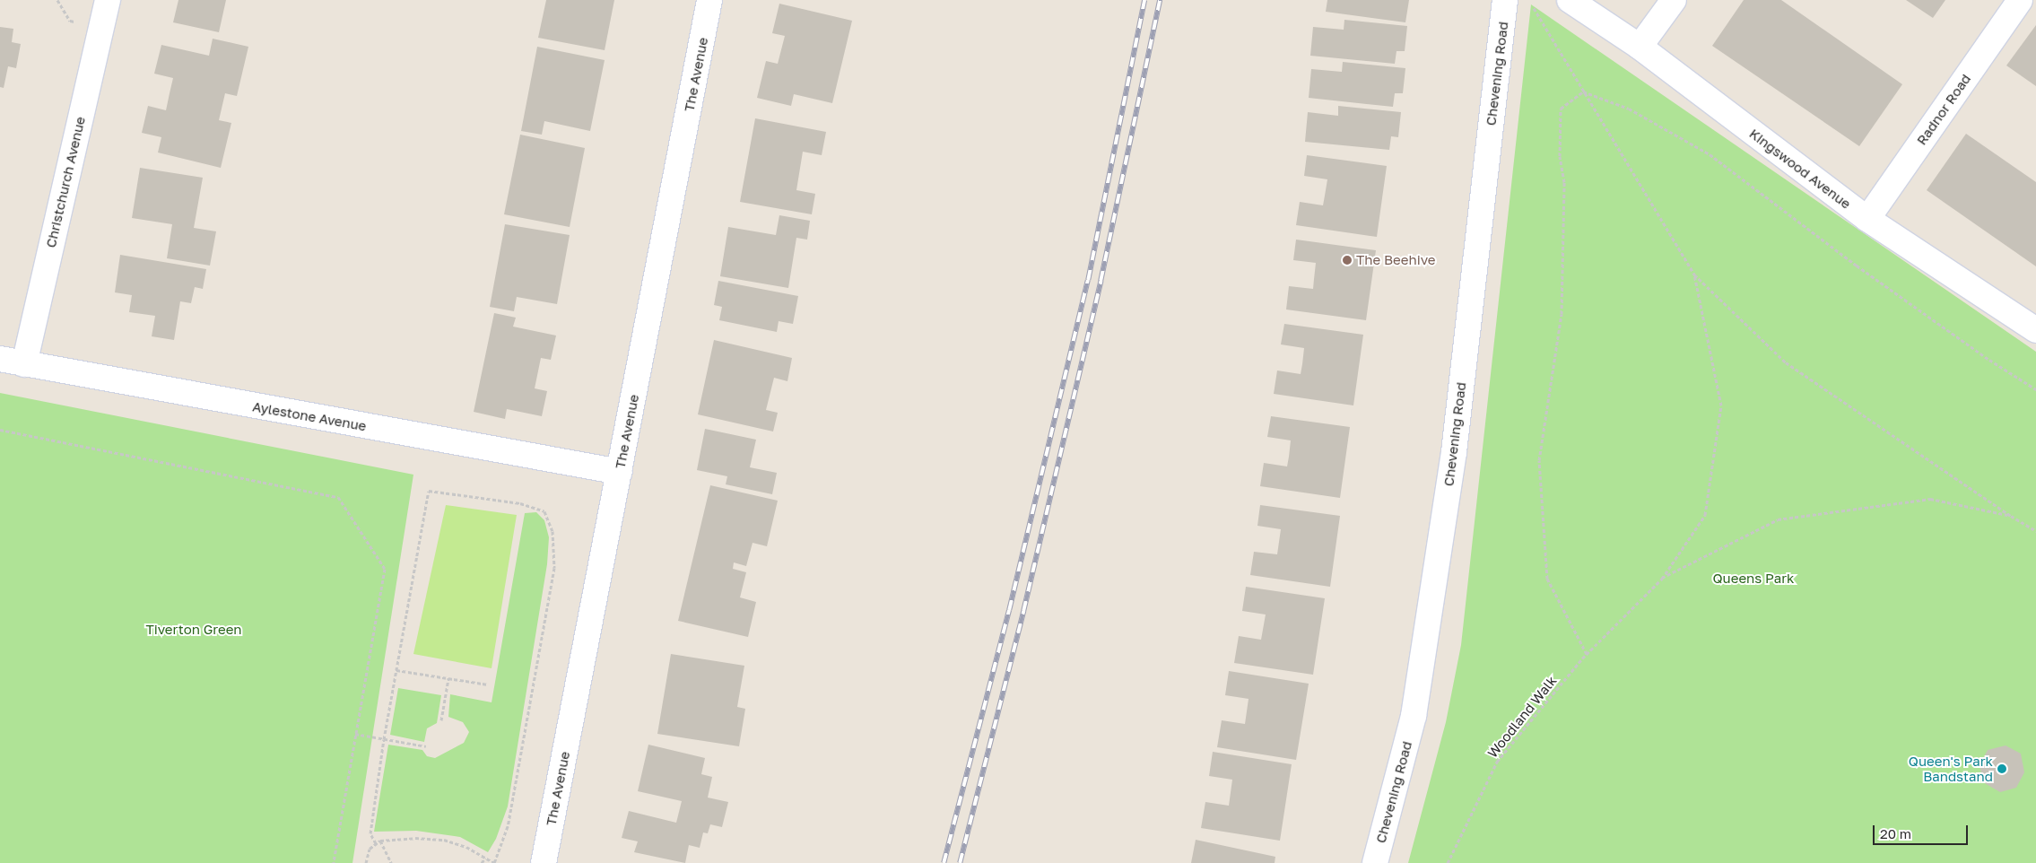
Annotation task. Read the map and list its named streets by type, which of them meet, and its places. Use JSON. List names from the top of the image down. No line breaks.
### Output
{"streets":{"street":["Chevening Road","The Avenue","Radnor Road","Kingswood Avenue","Christchurch Avenue","Aylestone Avenue"],"path":["Woodland Walk"]},"crossings":[["The Avenue","Aylestone Avenue"],["Radnor Road","Kingswood Avenue"],["Christchurch Avenue","Aylestone Avenue"]],"parks":["Queens Park","Tiverton Green"],"places":["The Beehive","Queen's Park Bandstand"],"scale_bar":"20 m"}
